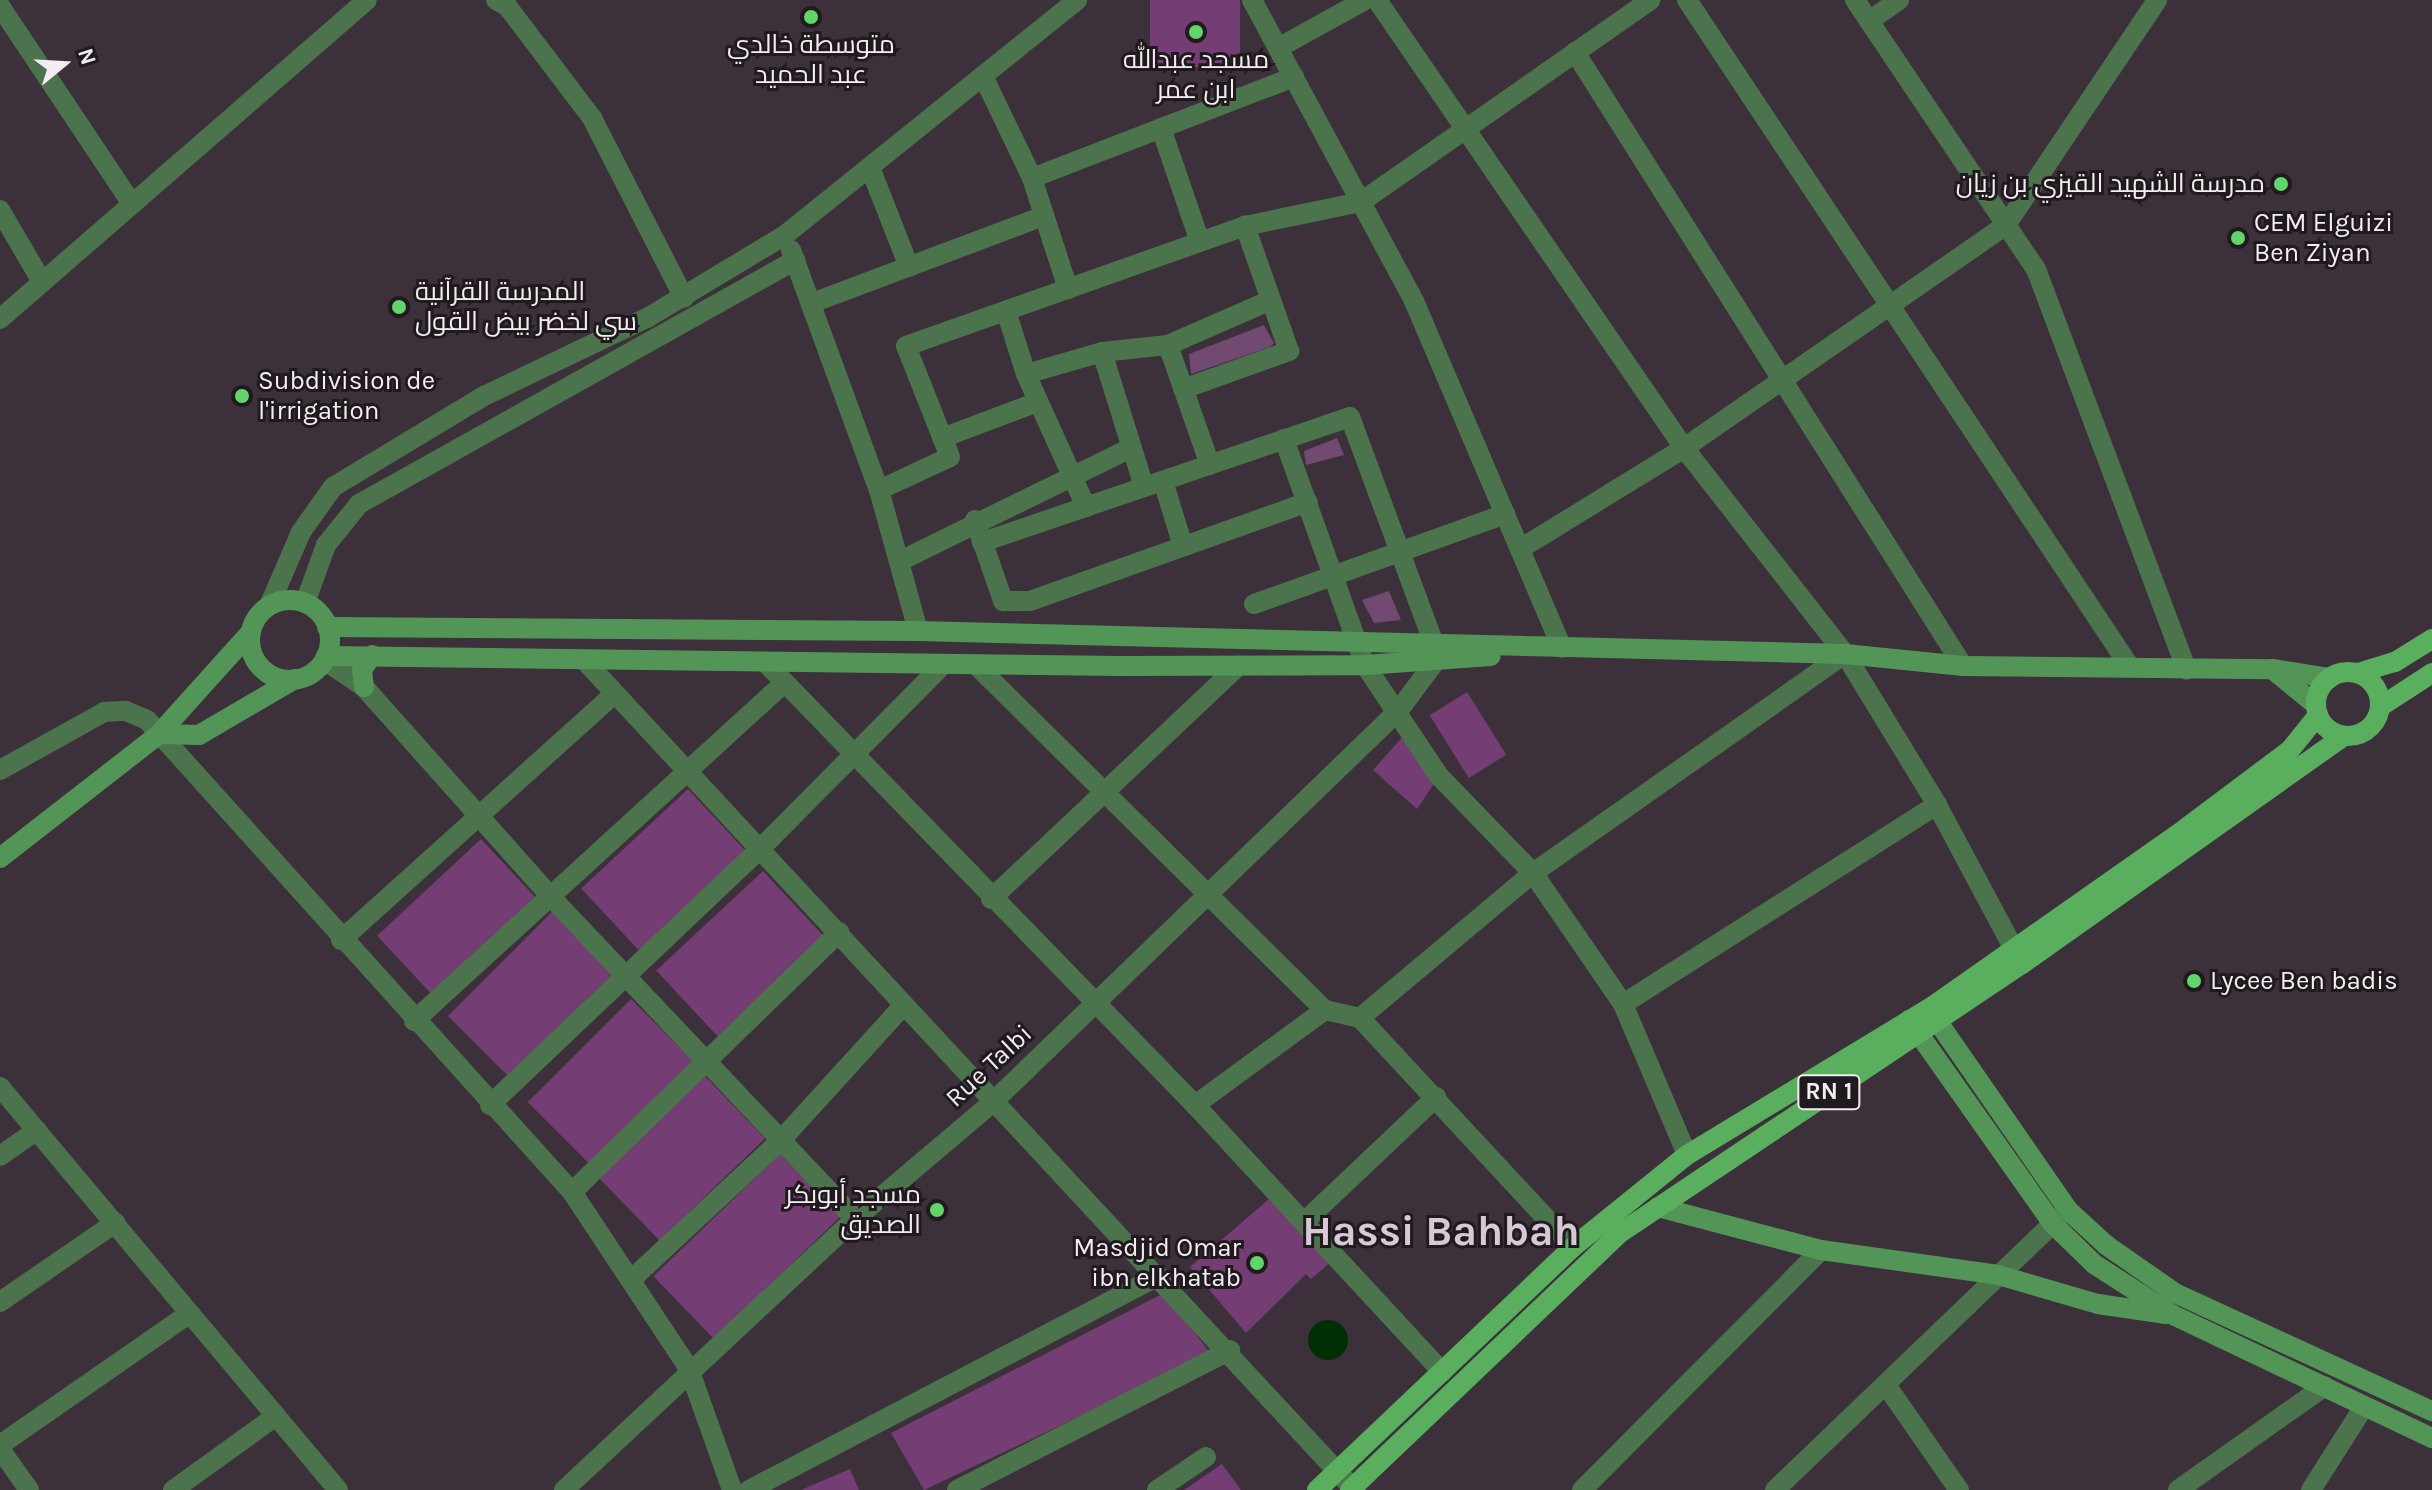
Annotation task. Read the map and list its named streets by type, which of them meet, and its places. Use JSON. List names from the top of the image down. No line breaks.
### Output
{"streets":{"main road":["RN 1"],"street":["Rue Talbi"]},"districts":["Hassi Bahbah"],"places":["متوسطة خالدي عبد الحميد","مسجد عبدالله ابن عمر","مدرسة الشهيد القيزي بن زيان","CEM Elguizi Ben Ziyan","المدرسة القرآنية سي لخضر بيض القول","Subdivision de l'irrigation","Lycee Ben badis","مسجد أبوبكر الصديق","Masdjid Omar ibn elkhatab"],"north":"right"}
